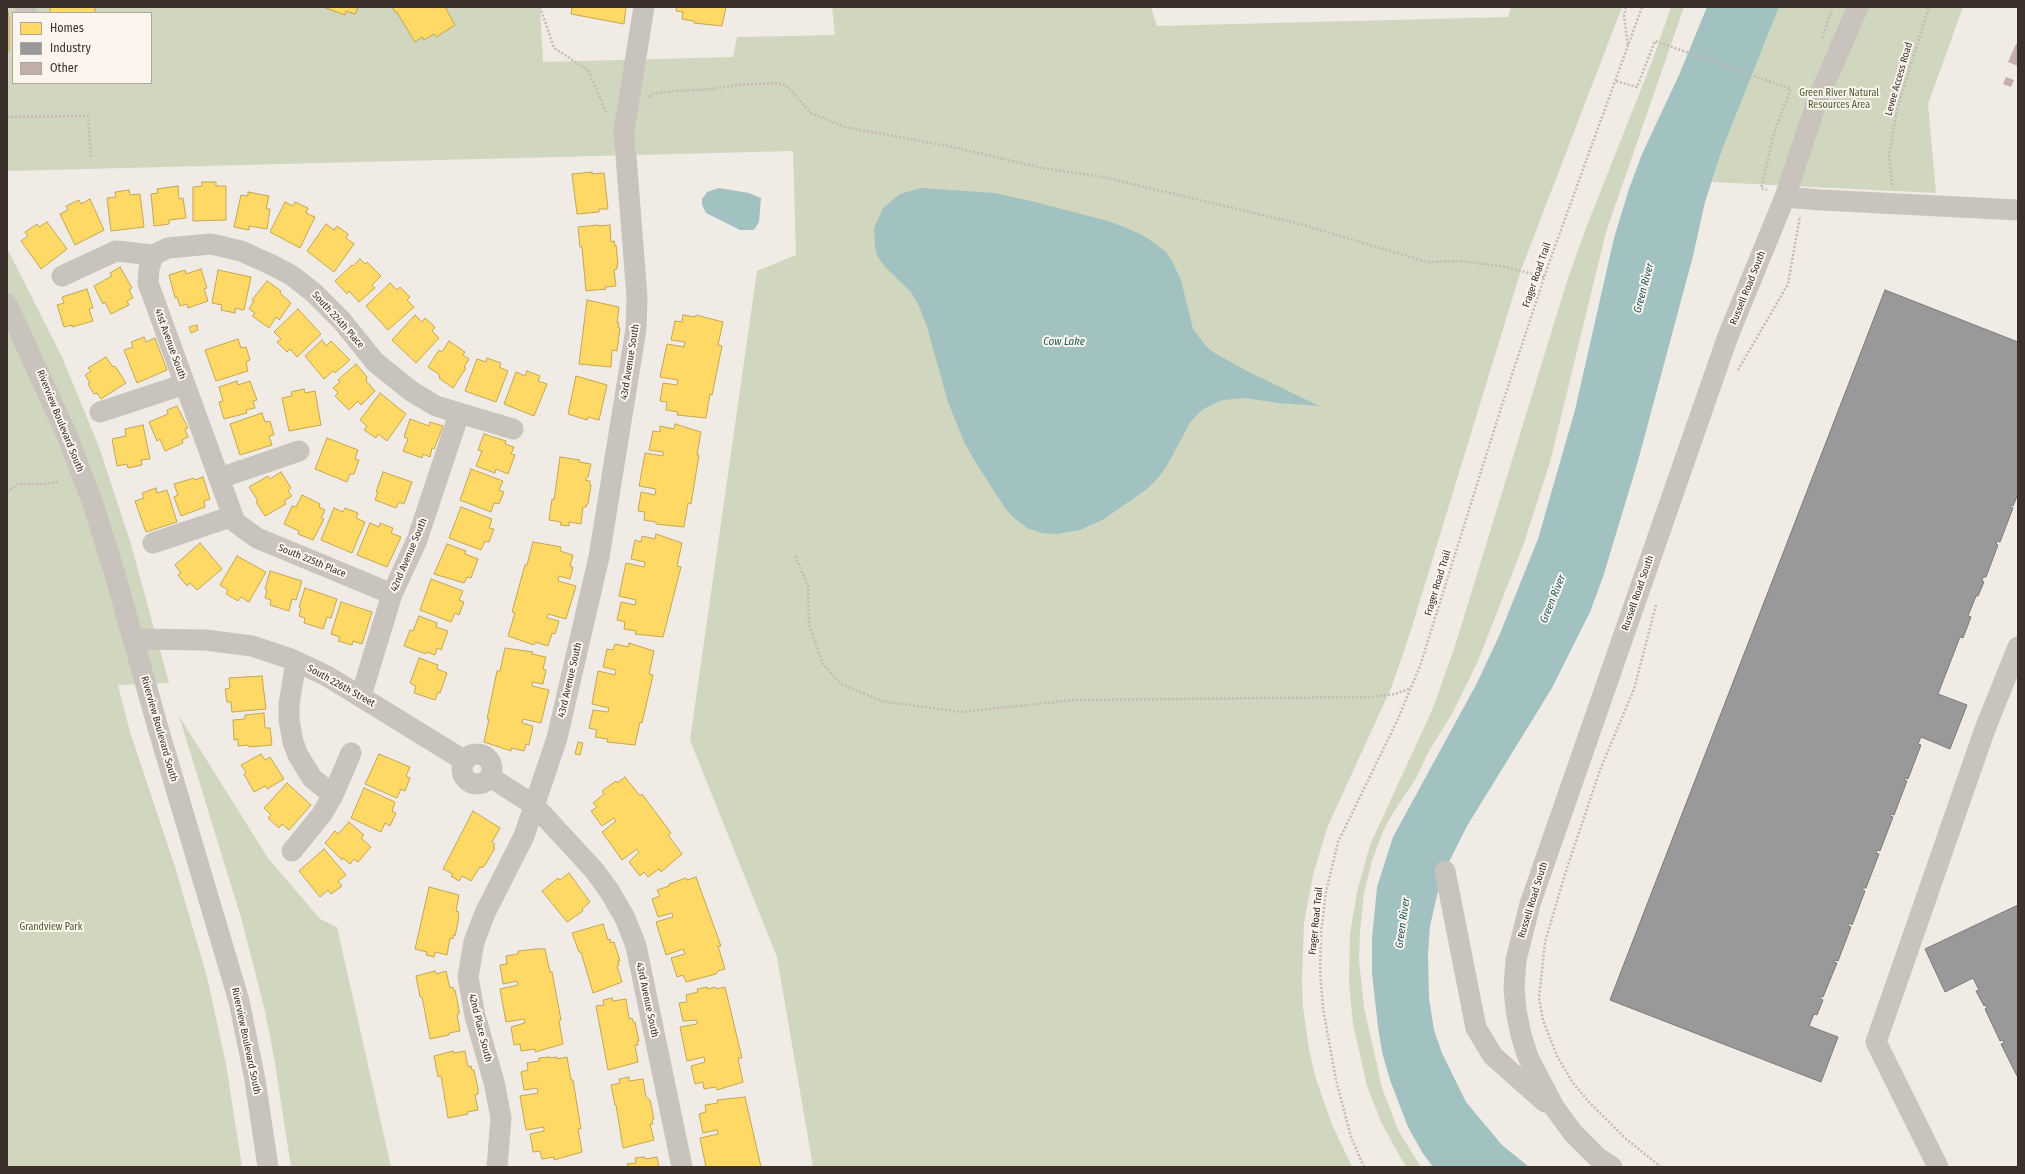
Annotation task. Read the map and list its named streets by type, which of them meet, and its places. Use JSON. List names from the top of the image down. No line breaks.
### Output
{"streets":{"street":["Russell Road South","South 224th Place","41st Avenue South","43rd Avenue South","Riverview Boulevard South","42nd Avenue South","South 225th Place","South 226th Street","42nd Place South"],"path":["Levee Access Road","Frager Road Trail"]},"crossings":[["South 224th Place","41st Avenue South"],["South 224th Place","42nd Avenue South"],["41st Avenue South","South 225th Place"],["43rd Avenue South","South 226th Street"],["43rd Avenue South","42nd Place South"],["Riverview Boulevard South","South 226th Street"],["42nd Avenue South","South 225th Place"],["42nd Avenue South","South 226th Street"],["South 226th Street","42nd Place South"]],"water":["Green River","Cow Lake"],"parks":["Green River Natural Resources Area","Grandview Park"],"legend":["Homes","Industry","Other"]}
